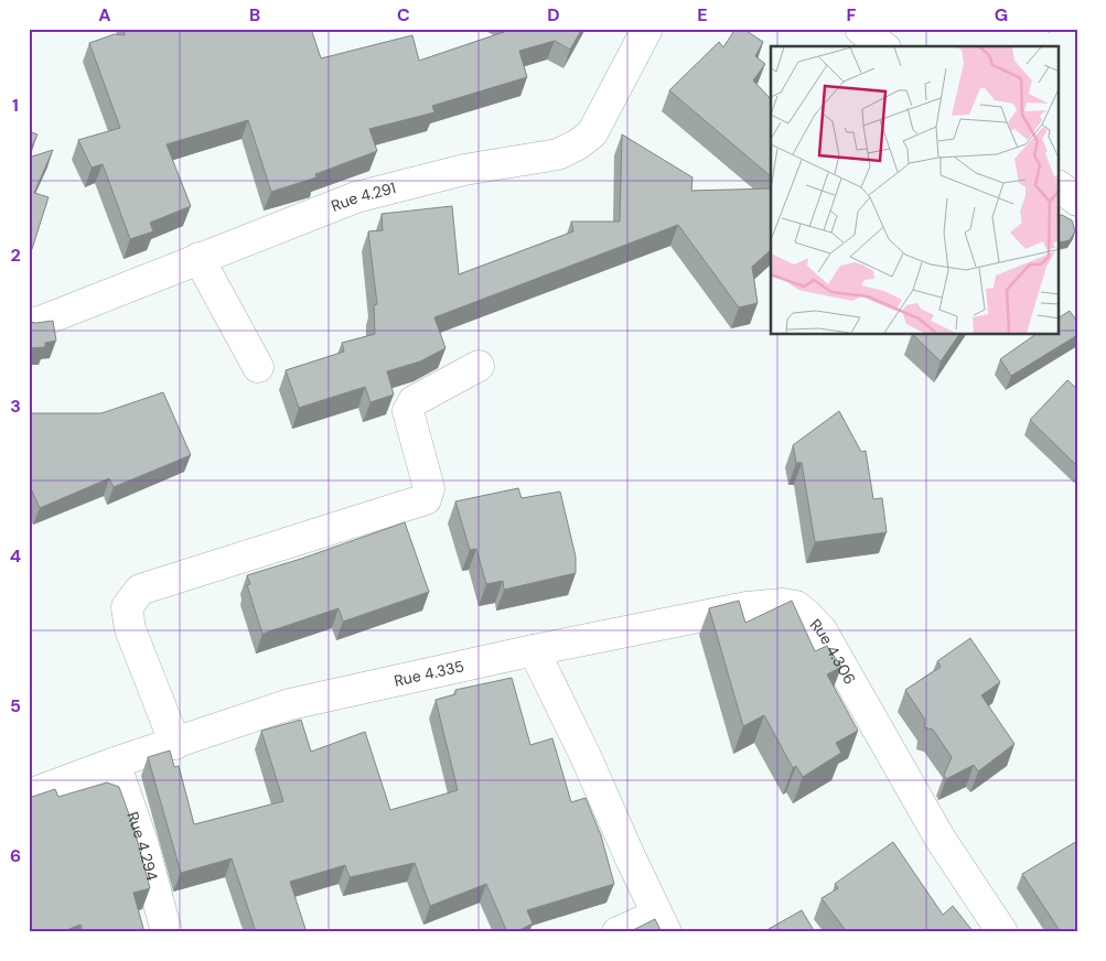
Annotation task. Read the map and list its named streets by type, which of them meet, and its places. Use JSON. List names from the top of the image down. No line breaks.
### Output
{"streets":{"street":["Rue 4.291","Rue 4.306","Rue 4.335","Rue 4.294"]},"crossings":[["Rue 4.306","Rue 4.335"],["Rue 4.335","Rue 4.294"]],"grid":{"columns":["A","B","C","D","E","F","G"],"rows":["1","2","3","4","5","6"]}}
